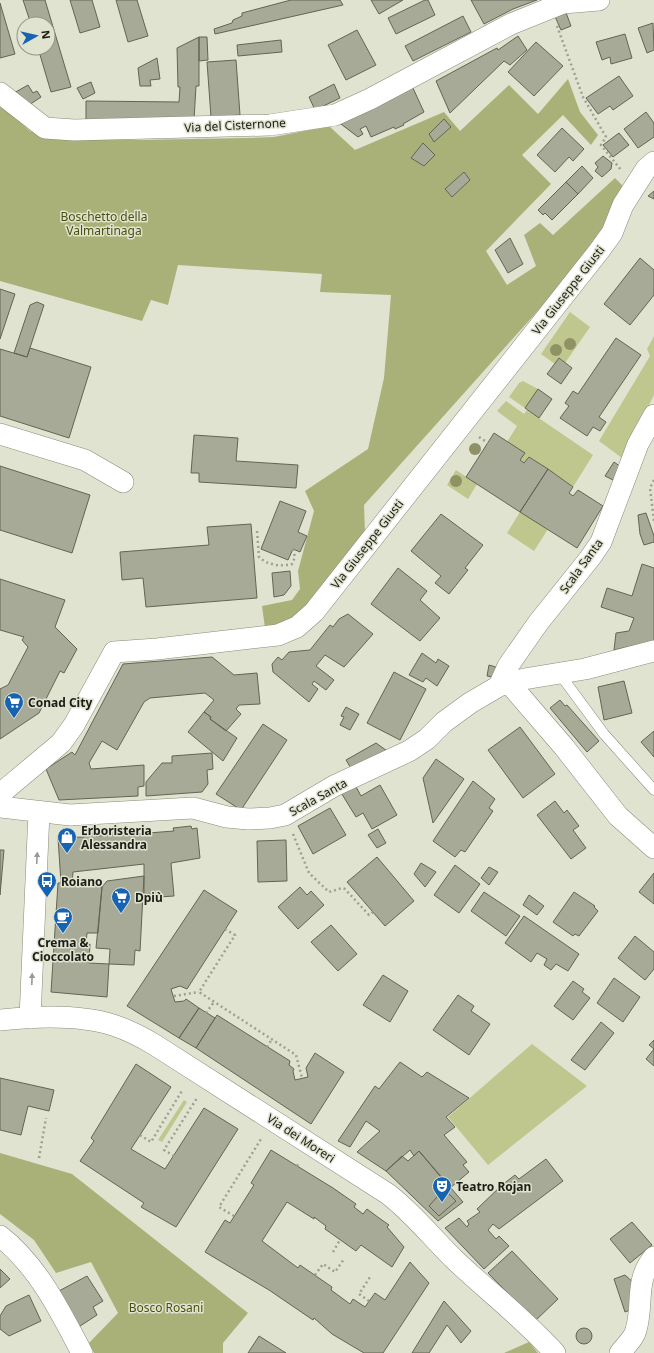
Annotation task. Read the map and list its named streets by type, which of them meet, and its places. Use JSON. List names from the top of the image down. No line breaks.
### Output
{"streets":{"street":["Via del Cisternone","Via Giuseppe Giusti","Scala Santa","Via dei Moreri"]},"parks":["Boschetto della Valmartinaga","Bosco Rosani"],"places":{"supermarket":["Conad City","Dpiù"],"shop":["Erboristeria Alessandra"],"bus stop":["Roiano"],"cafe":["Crema & Cioccolato"],"theatre":["Teatro Rojan"]},"north":"right"}
